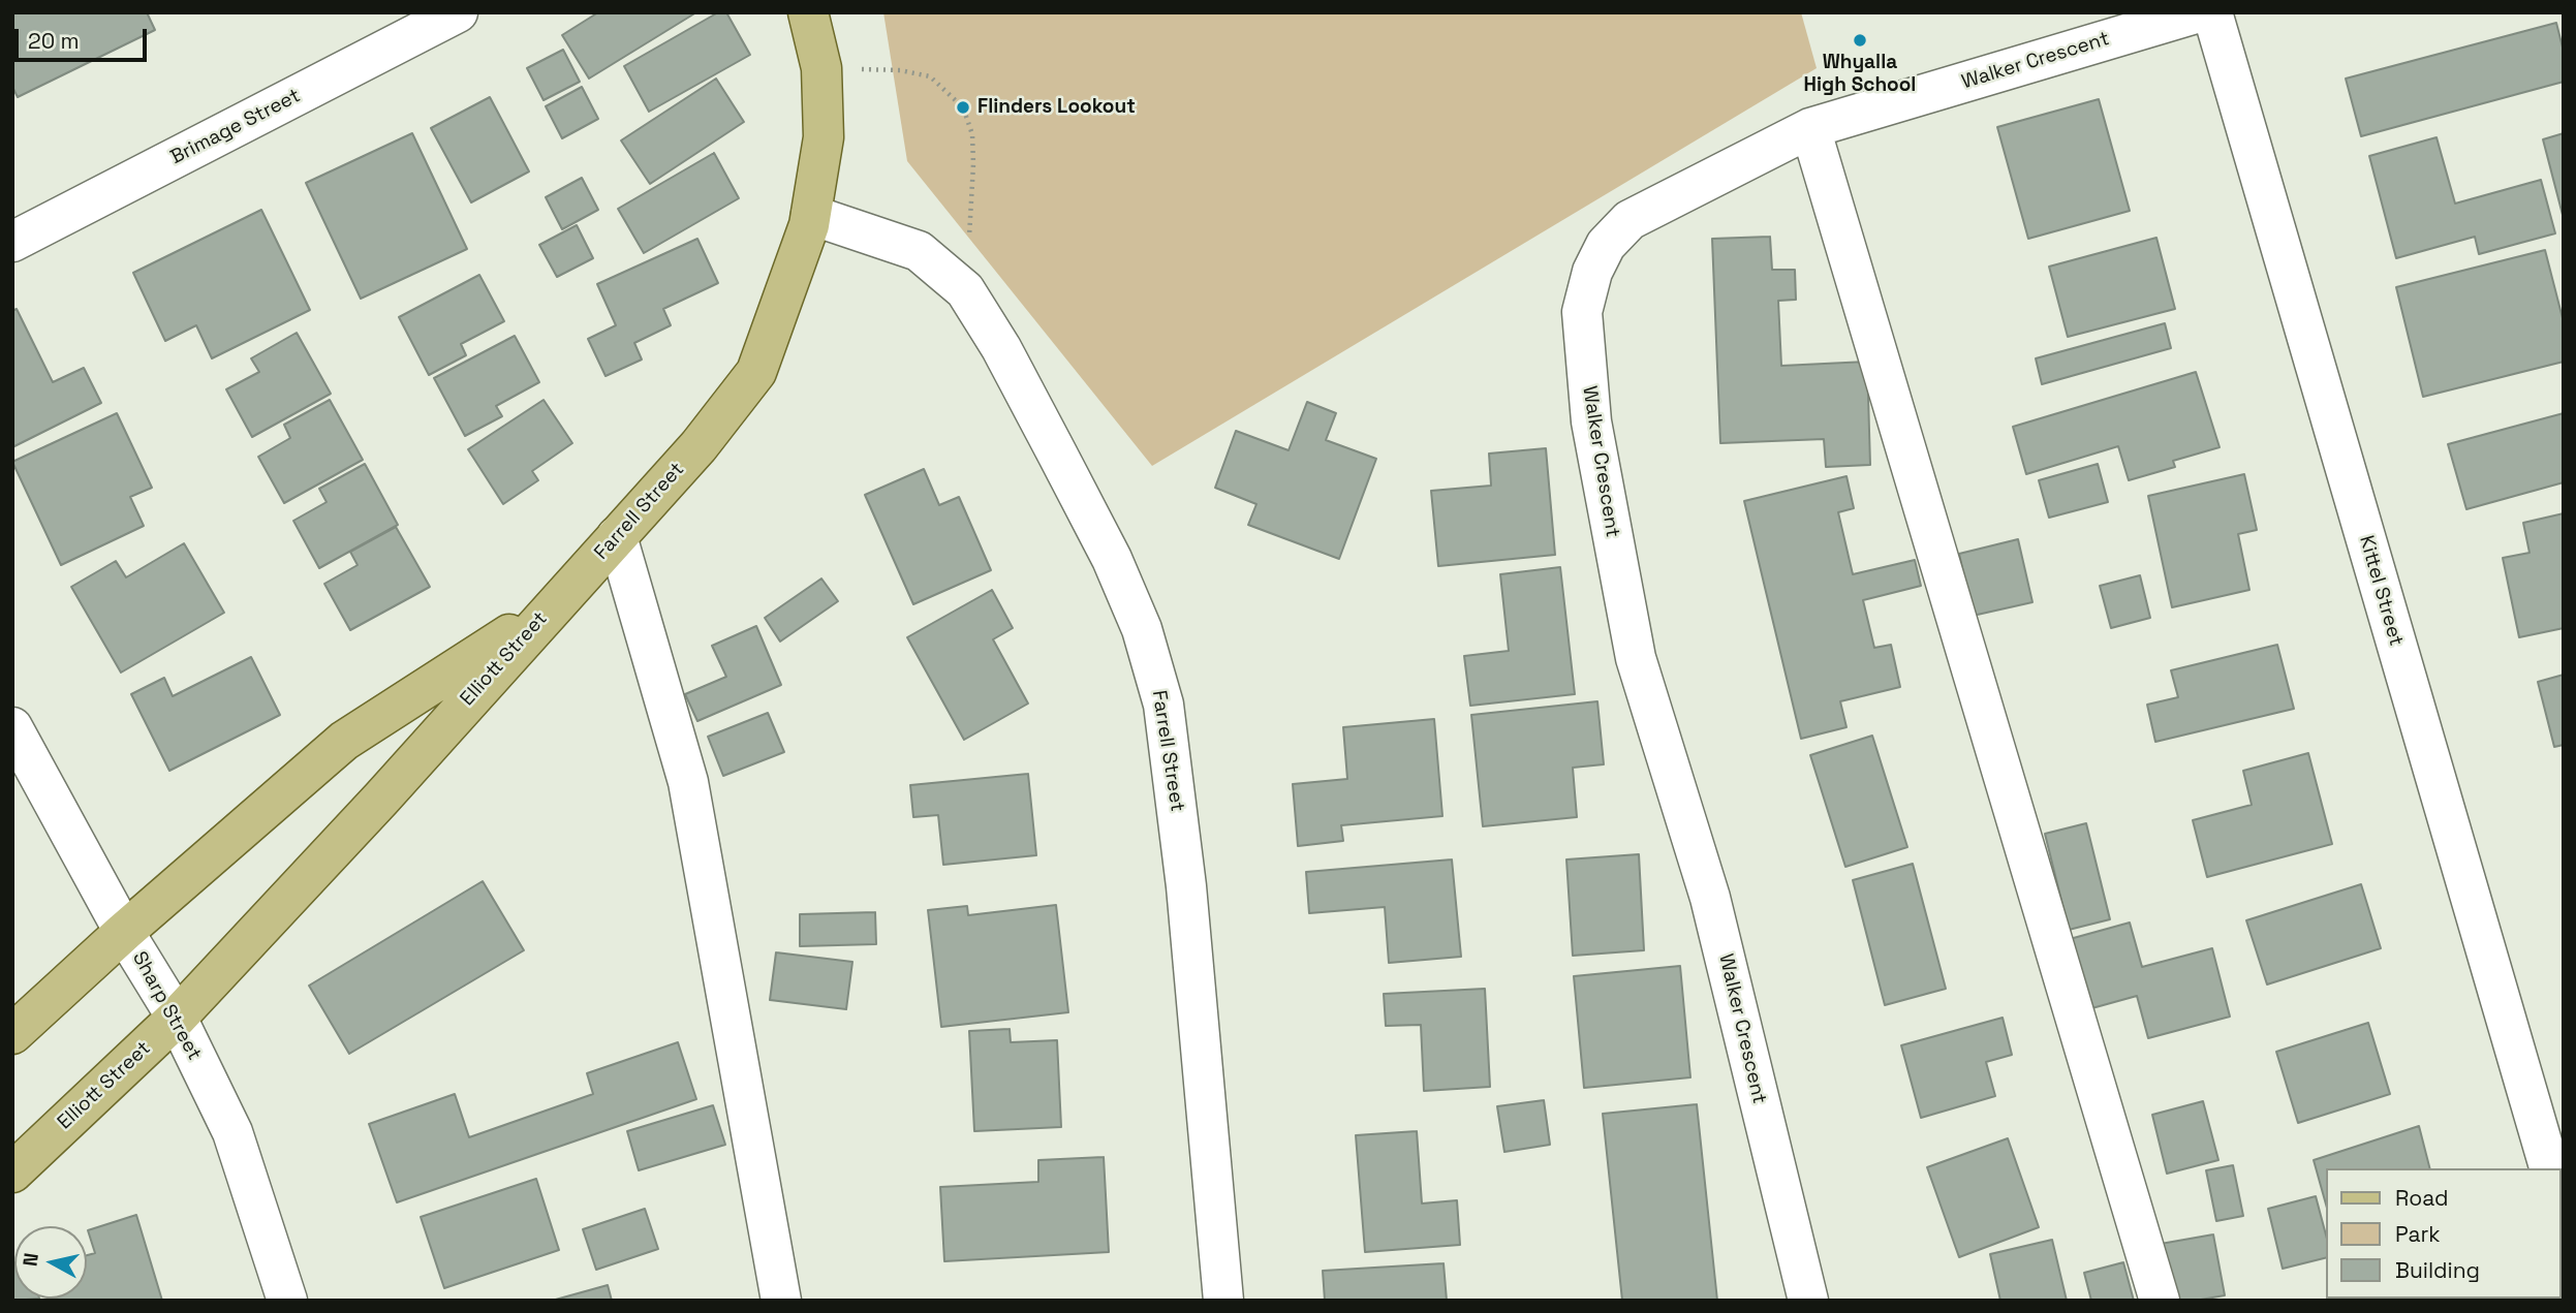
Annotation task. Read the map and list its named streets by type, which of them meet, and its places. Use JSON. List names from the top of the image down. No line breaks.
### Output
{"streets":{"main road":["Farrell Street","Elliott Street"],"street":["Walker Crescent","Brimage Street","Kittel Street","Sharp Street"]},"crossings":[["Farrell Street","Elliott Street"],["Elliott Street","Sharp Street"]],"places":["Whyalla High School","Flinders Lookout"],"legend":["Road","Park","Building"],"scale_bar":"20 m","north":"left"}
